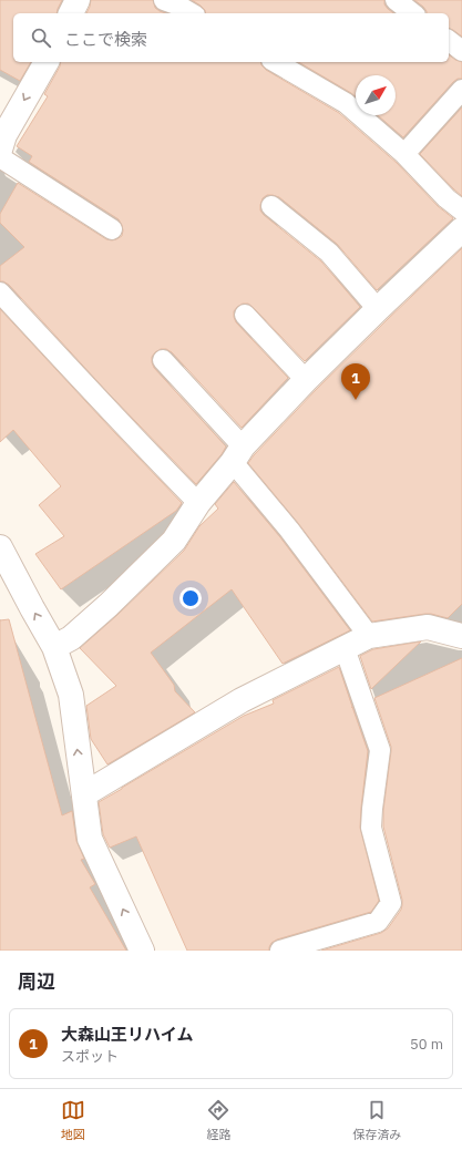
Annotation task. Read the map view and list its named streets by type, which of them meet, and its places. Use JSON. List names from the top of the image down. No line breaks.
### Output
{"north":"top right","page":{"search":"ここで検索","pins":"1","heading":"周辺","list":[{"mark":"1","name":"大森山王リハイム","note":"スポット","value":"50 m"}],"nav":["地図","経路","保存済み"]}}
